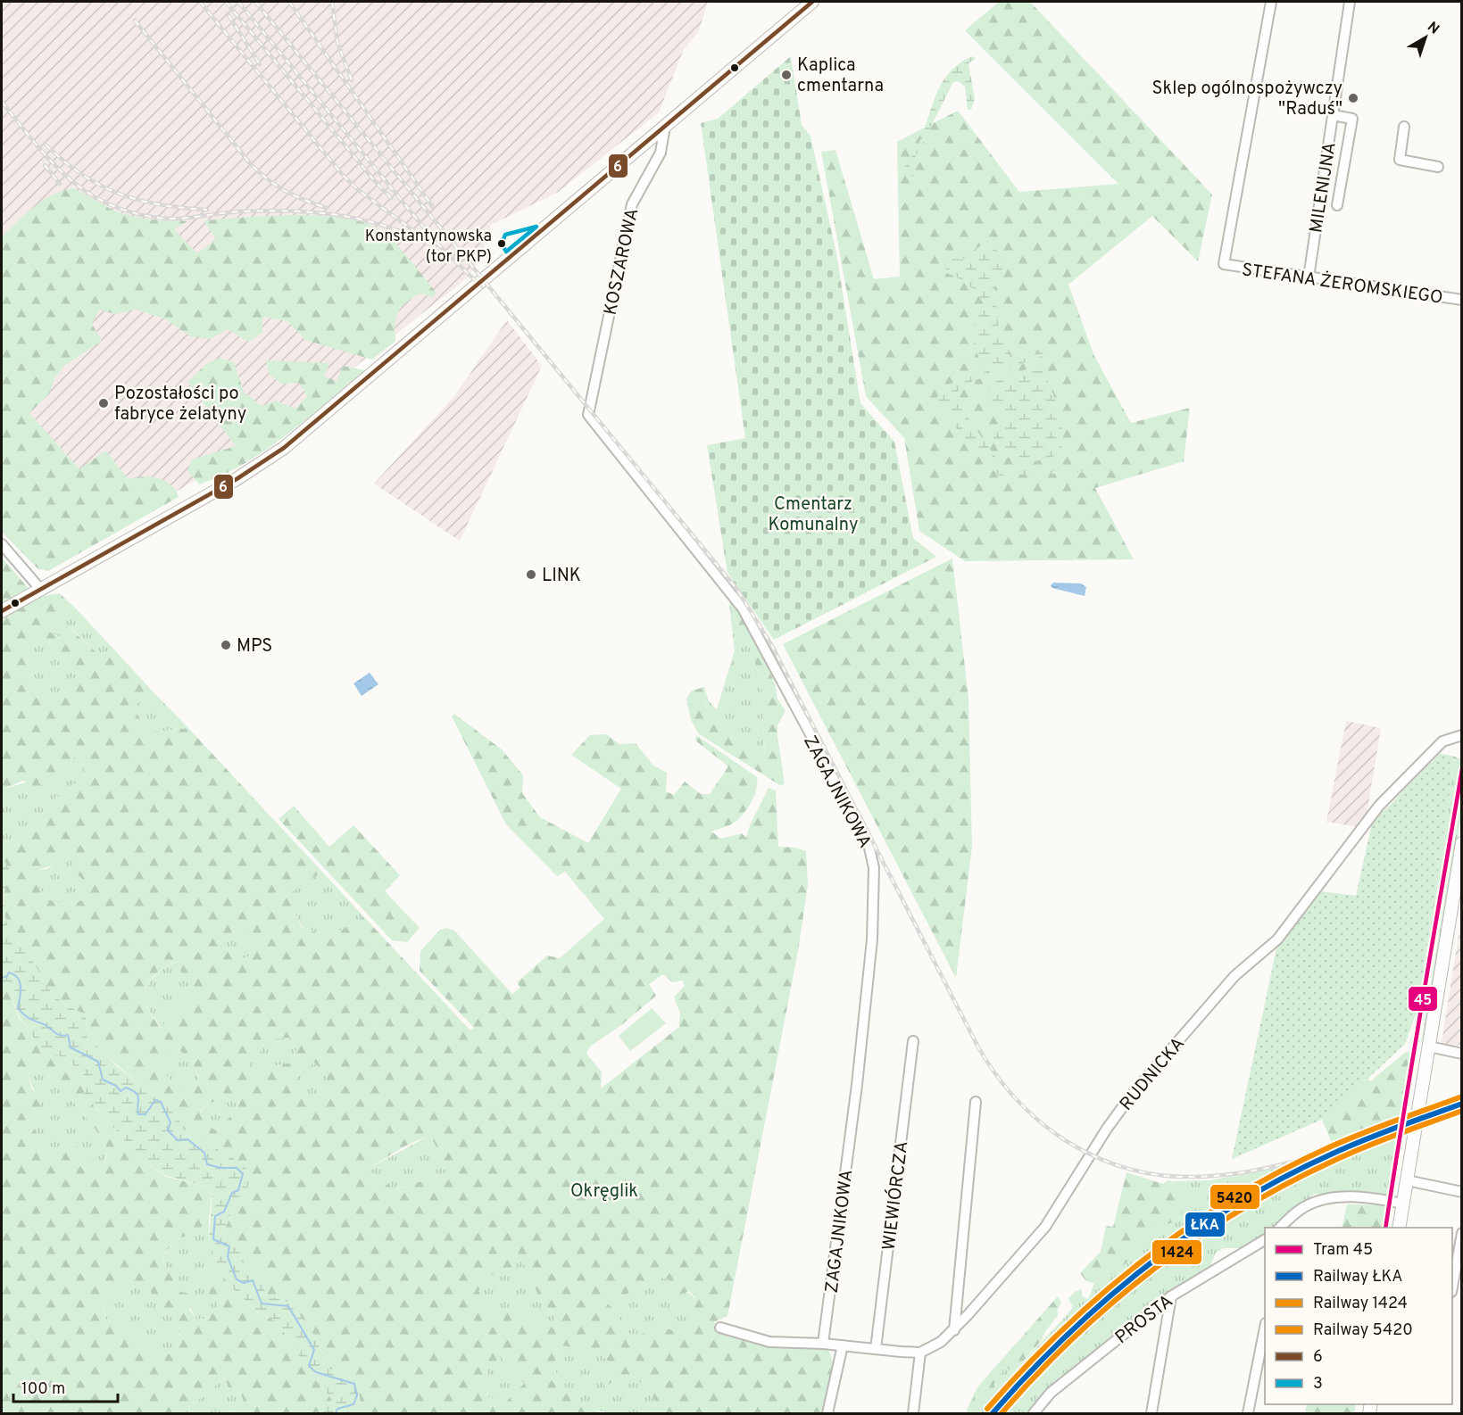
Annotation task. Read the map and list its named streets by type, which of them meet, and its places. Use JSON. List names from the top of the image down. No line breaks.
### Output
{"streets":{"street":["MILENIJNA","KOSZAROWA","STEFANA ŻEROMSKIEGO","ZAGAJNIKOWA","RUDNICKA","WIEWIÓRCZA","PROSTA"]},"crossings":[["MILENIJNA","STEFANA ŻEROMSKIEGO"],["KOSZAROWA","ZAGAJNIKOWA"]],"parks":["Cmentarz Komunalny","Okręglik"],"places":["Kaplica cmentarna","Sklep ogólnospożywczy \"Raduś\"","Konstantynowska (tor PKP)","Pozostałości po fabryce żelatyny","LINK","MPS"],"lines":["transit line 6","transit line 3","tram line 45","rail line 5420","rail line ŁKA","rail line 1424"],"legend":["Tram 45","Railway ŁKA","Railway 1424","Railway 5420","6","3"],"scale_bar":"100 m","north":"top right"}
